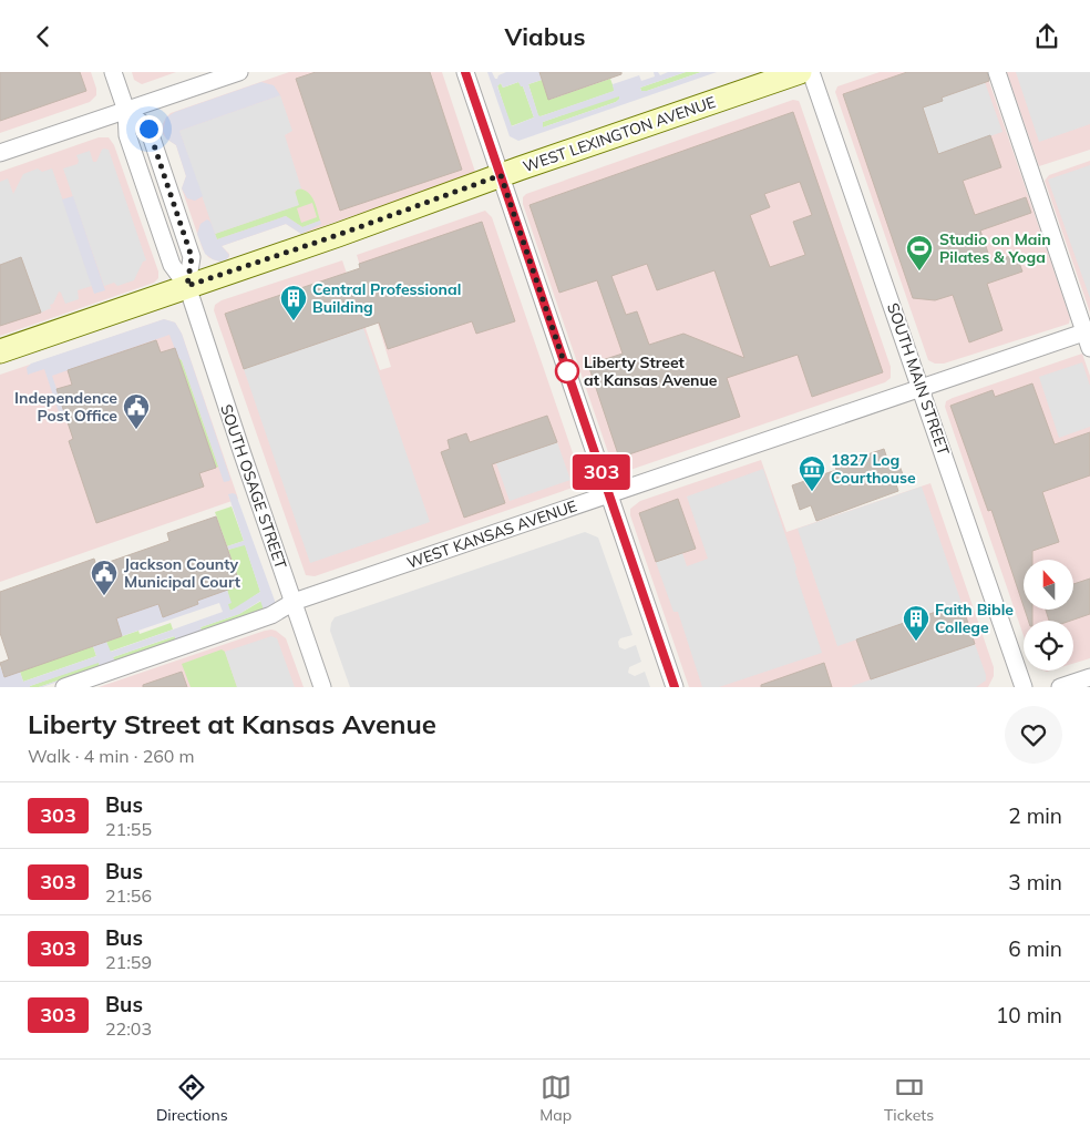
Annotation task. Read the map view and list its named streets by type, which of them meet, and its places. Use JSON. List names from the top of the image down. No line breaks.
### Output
{"streets":{"street":["WEST LEXINGTON AVENUE","SOUTH MAIN STREET","SOUTH OSAGE STREET","WEST KANSAS AVENUE"]},"crossings":[["WEST LEXINGTON AVENUE","SOUTH OSAGE STREET"],["SOUTH MAIN STREET","WEST KANSAS AVENUE"],["SOUTH OSAGE STREET","WEST KANSAS AVENUE"]],"places":{"sports":["Studio on Main Pilates & Yoga"],"building":["Central Professional Building","Faith Bible College"],"other":["Liberty Street at Kansas Avenue"],"public building":["Independence Post Office","Jackson County Municipal Court"],"museum":["1827 Log Courthouse"]},"lines":["bus line 303"],"north":"top","page":{"header":"Viabus","on_map":"303","heading":["Liberty Street at Kansas Avenue","Walk · 4 min · 260 m"],"list":[{"mark":"303","name":"Bus","note":"21:55","value":"2 min"},{"mark":"303","name":"Bus","note":"21:56","value":"3 min"},{"mark":"303","name":"Bus","note":"21:59","value":"6 min"},{"mark":"303","name":"Bus","note":"22:03","value":"10 min"}],"tabs":["Directions","Map","Tickets"]}}
